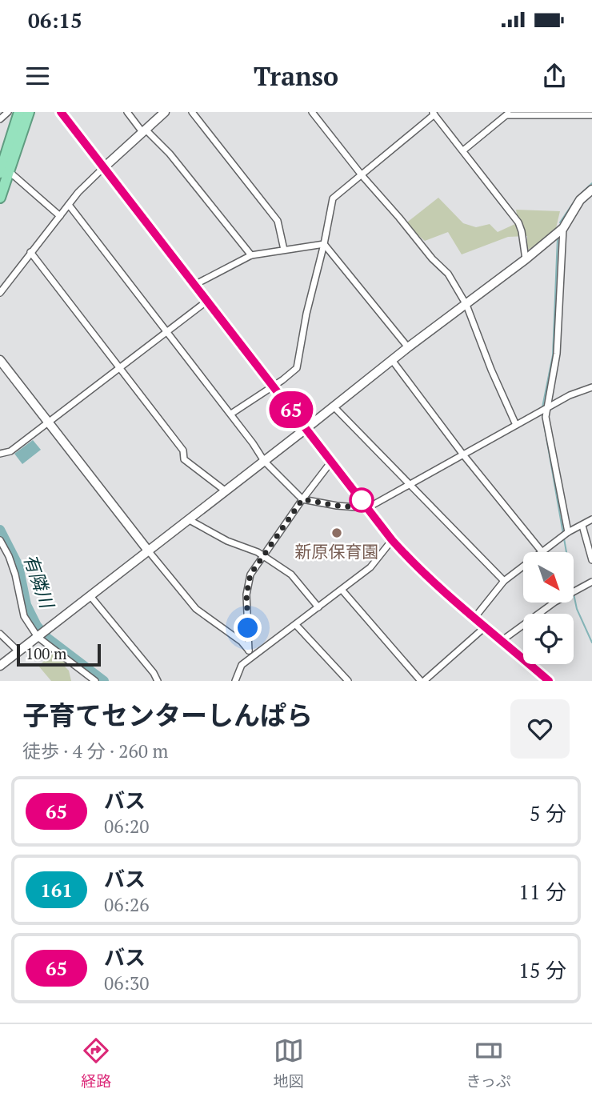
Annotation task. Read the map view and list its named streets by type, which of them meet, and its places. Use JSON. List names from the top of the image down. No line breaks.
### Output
{"water":["有隣川"],"places":["新原保育園"],"lines":["bus line 65"],"scale_bar":"100 m","north":"bottom right","page":{"status":"06:15","header":"Transo","on_map":"65","scale":"100 m","heading":["子育てセンターしんぱら","徒歩 · 4 分 · 260 m"],"list":[{"mark":"65","name":"バス","note":"06:20","value":"5 分"},{"mark":"161","name":"バス","note":"06:26","value":"11 分"},{"mark":"65","name":"バス","note":"06:30","value":"15 分"}],"tabs":["経路","地図","きっぷ"]}}
